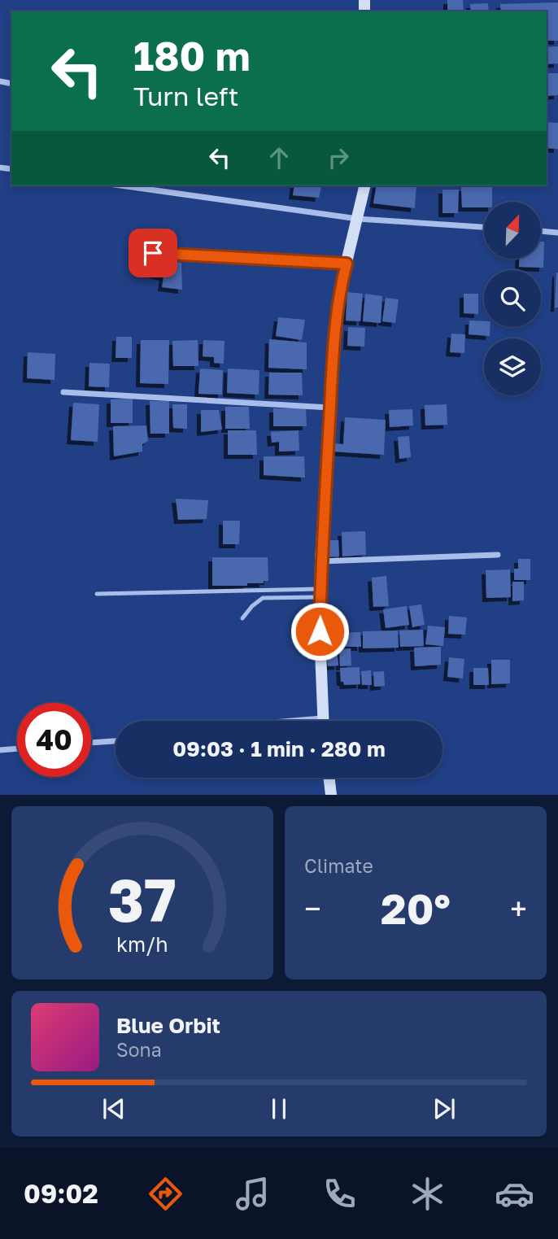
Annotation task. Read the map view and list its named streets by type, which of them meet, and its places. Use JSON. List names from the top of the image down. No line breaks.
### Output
{"north":"top right","page":{"turn":["180 m","Turn left"],"limit":"40","trip":"09:03 · 1 min · 280 m","tile":"Climate","heat":["−","20°","+"],"song":["Blue Orbit","Sona"],"tabs":"09:02","gauge":["37","km/h"]}}
